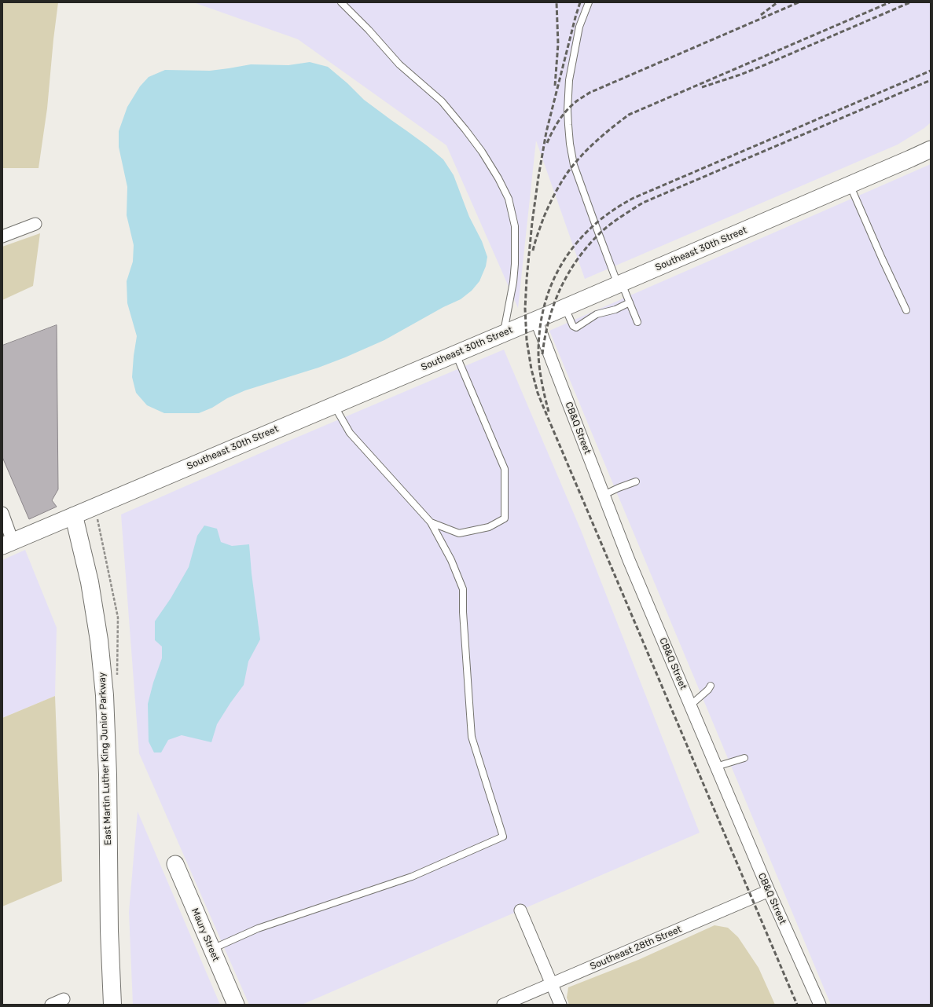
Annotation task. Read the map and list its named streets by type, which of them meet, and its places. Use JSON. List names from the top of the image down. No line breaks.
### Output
{"streets":{"main road":["Southeast 30th Street","East Martin Luther King Junior Parkway","Maury Street"],"street":["CB&Q Street","Southeast 28th Street"]},"crossings":[["Southeast 30th Street","CB&Q Street"],["Southeast 30th Street","East Martin Luther King Junior Parkway"],["CB&Q Street","Southeast 28th Street"]]}
